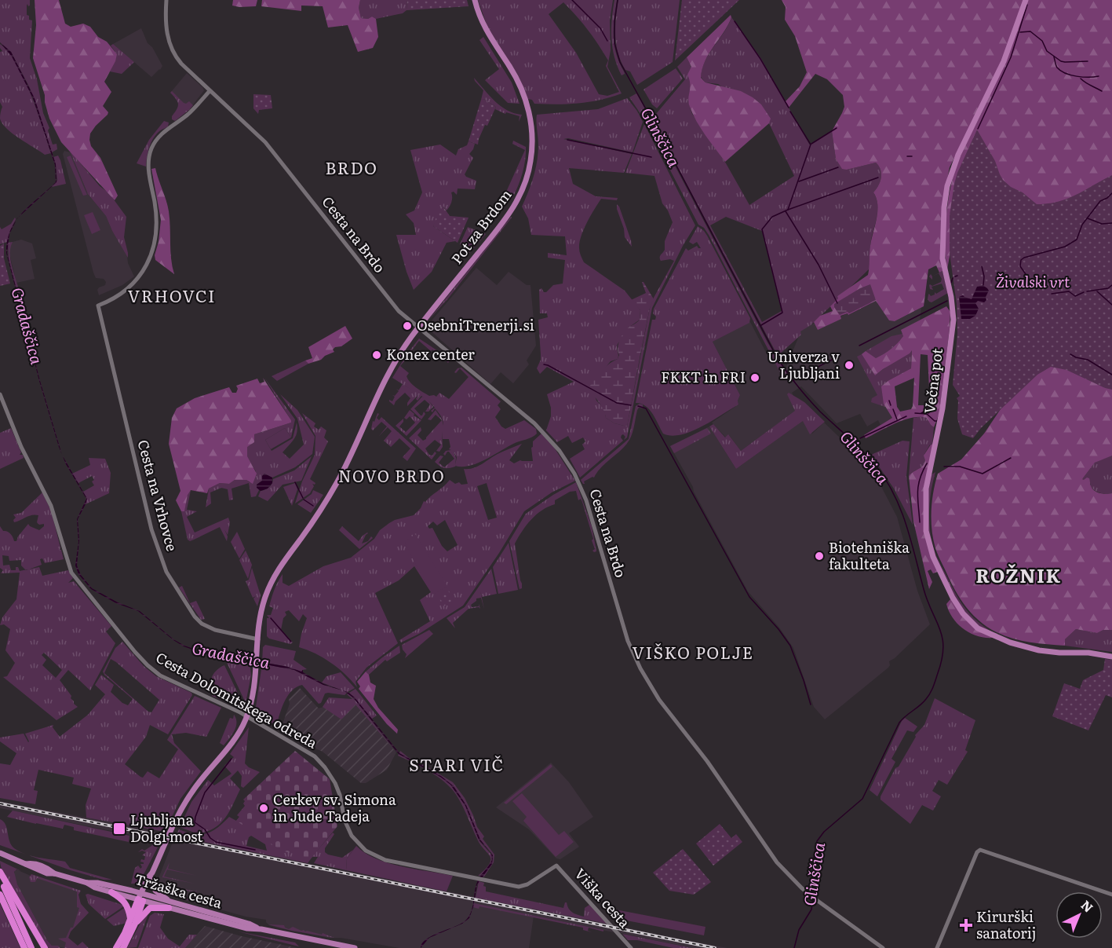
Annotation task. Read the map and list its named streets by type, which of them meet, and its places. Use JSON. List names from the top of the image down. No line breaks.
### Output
{"streets":{"main road":["Pot za Brdom","Večna pot","Tržaška cesta"],"street":["Cesta na Brdo","Cesta na Vrhovce","Cesta Dolomitskega odreda","Viška cesta"]},"crossings":[["Pot za Brdom","Cesta na Brdo"],["Pot za Brdom","Cesta na Vrhovce"],["Pot za Brdom","Cesta Dolomitskega odreda"],["Pot za Brdom","Tržaška cesta"],["Cesta na Brdo","Cesta na Vrhovce"],["Cesta Dolomitskega odreda","Viška cesta"]],"districts":["BRDO","VRHOVCI","NOVO BRDO","ROŽNIK","VIŠKO POLJE","STARI VIČ"],"water":["Glinščica","Gradaščica"],"parks":["Živalski vrt"],"places":{"other":["OsebniTrenerji.si","Konex center","Univerza v Ljubljani","FKKT in FRI","Biotehniška fakulteta","Cerkev sv. Simona in Jude Tadeja"],"transit":["Ljubljana Dolgi most"],"health":["Kirurški sanatorij"]},"north":"top right"}
